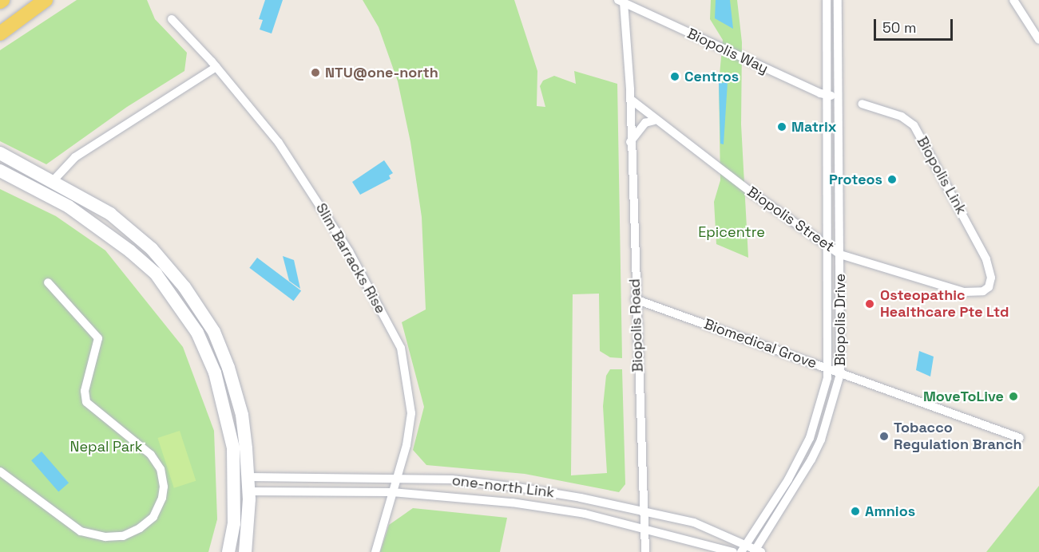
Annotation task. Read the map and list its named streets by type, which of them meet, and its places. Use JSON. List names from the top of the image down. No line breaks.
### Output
{"streets":{"street":["Biopolis Way","Biopolis Link","Biopolis Street","Slim Barracks Rise","Biopolis Drive","Biopolis Road","Biomedical Grove","one-north Link"]},"crossings":[["Biopolis Way","Biopolis Drive"],["Biopolis Link","Biopolis Street"],["Biopolis Street","Biopolis Drive"],["Biopolis Street","Biopolis Road"],["Slim Barracks Rise","one-north Link"],["Biopolis Drive","Biomedical Grove"],["Biopolis Drive","one-north Link"],["Biopolis Road","Biomedical Grove"],["Biopolis Road","one-north Link"]],"parks":["Epicentre","Nepal Park"],"places":["NTU@one-north","Centros","Matrix","Proteos","Osteopathic Healthcare Pte Ltd","MoveToLive","Tobacco Regulation Branch","Amnios"],"scale_bar":"50 m"}
